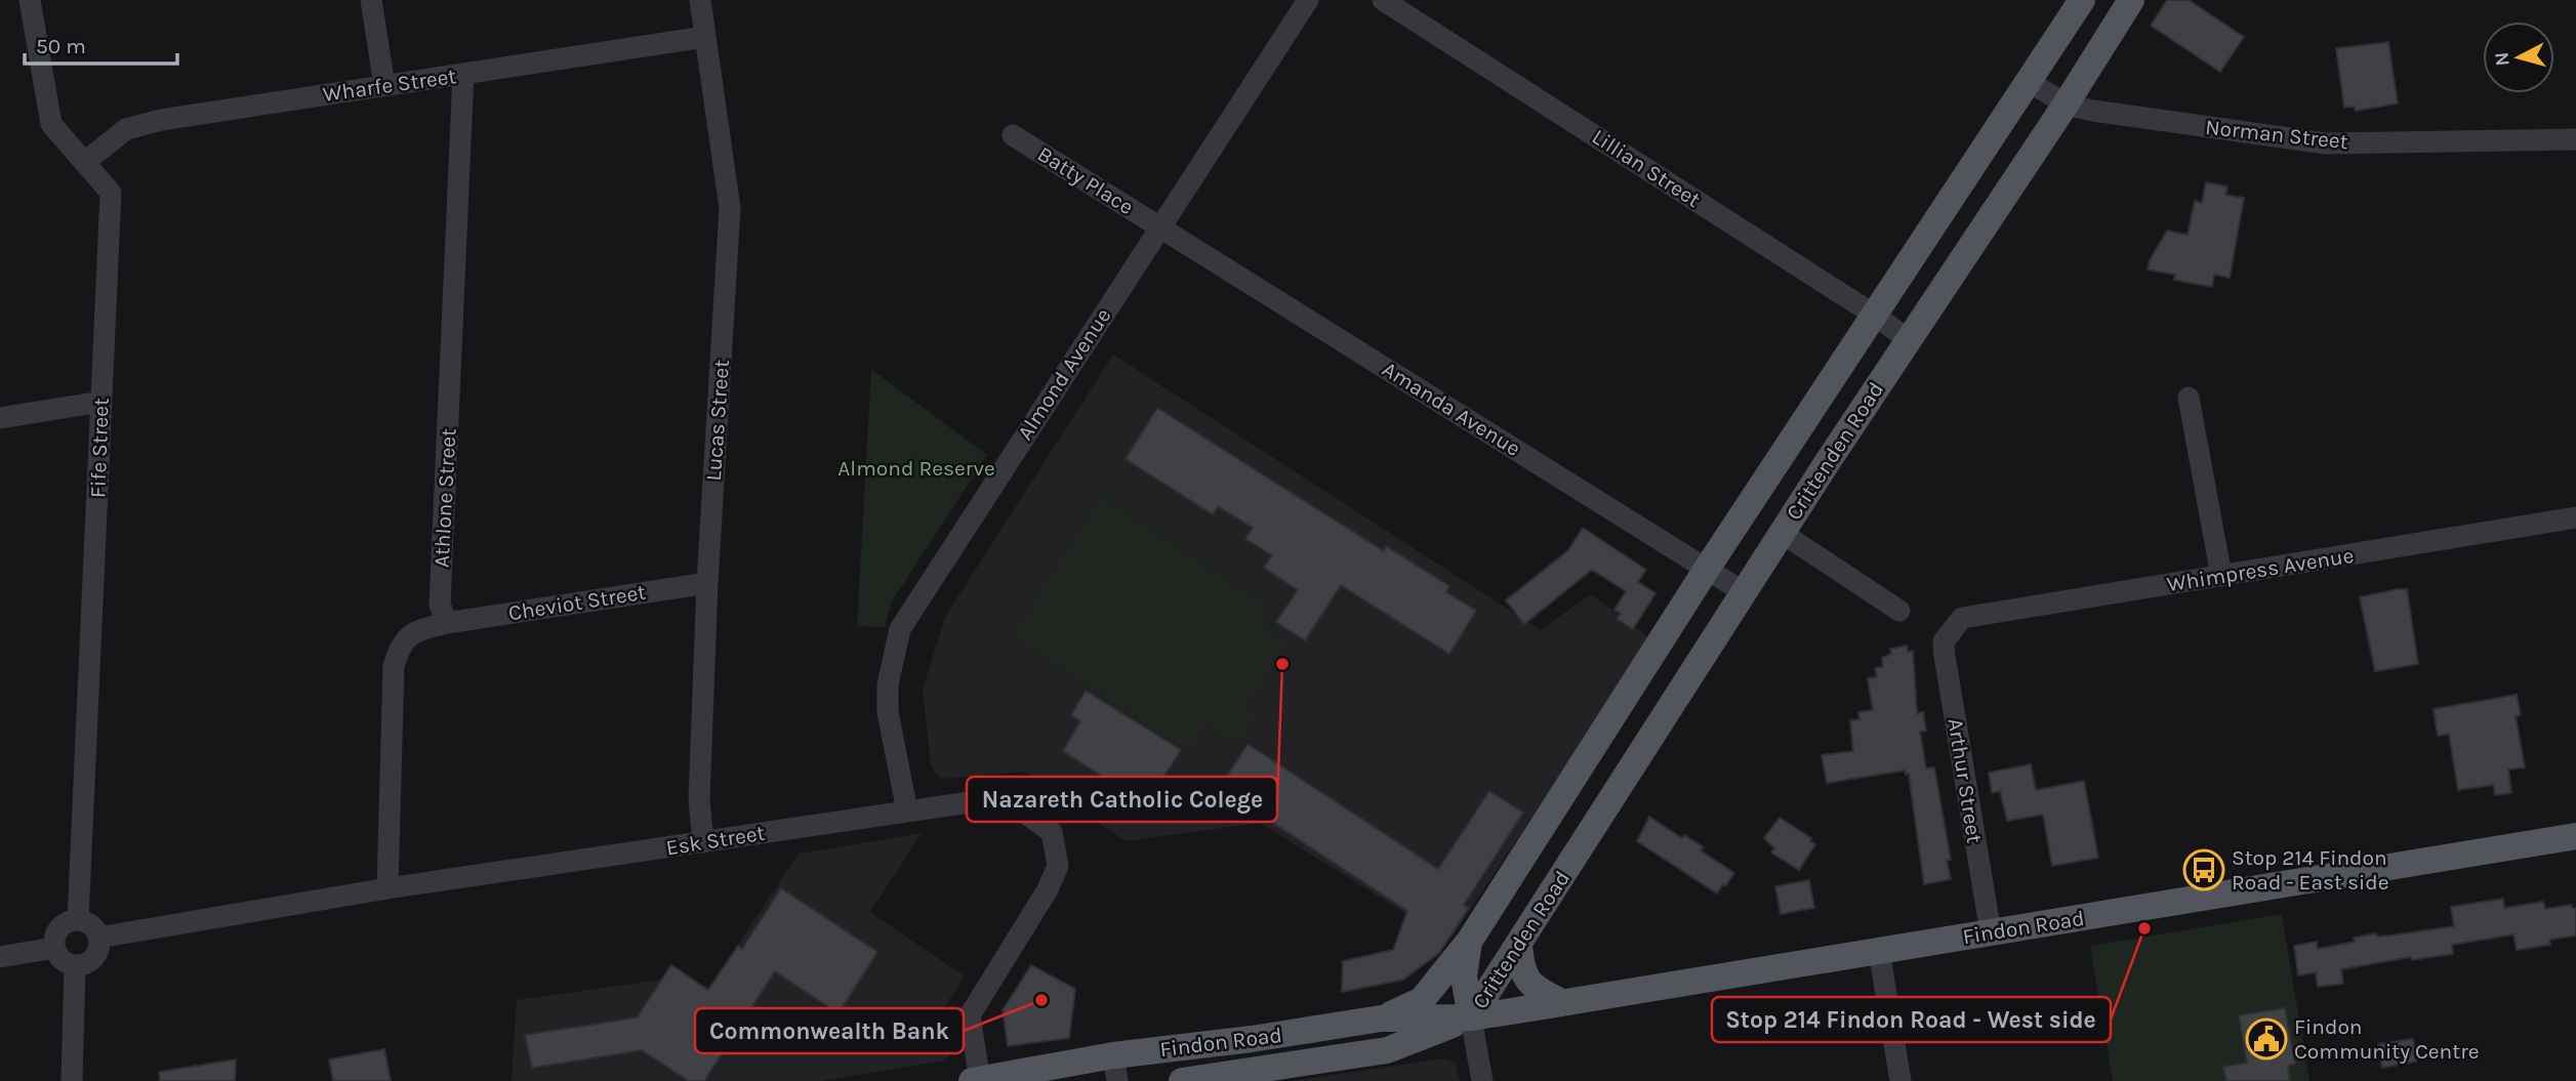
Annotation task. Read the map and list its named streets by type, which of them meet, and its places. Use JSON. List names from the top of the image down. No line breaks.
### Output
{"streets":{"main road":["Crittenden Road","Findon Road"],"street":["Wharfe Street","Norman Street","Lillian Street","Batty Place","Almond Avenue","Amanda Avenue","Lucas Street","Fife Street","Athlone Street","Whimpress Avenue","Cheviot Street","Arthur Street","Esk Street"]},"crossings":[["Wharfe Street","Lucas Street"],["Wharfe Street","Fife Street"],["Wharfe Street","Athlone Street"],["Norman Street","Crittenden Road"],["Lillian Street","Crittenden Road"],["Batty Place","Almond Avenue"],["Batty Place","Amanda Avenue"],["Almond Avenue","Amanda Avenue"],["Almond Avenue","Esk Street"],["Amanda Avenue","Crittenden Road"],["Lucas Street","Cheviot Street"],["Lucas Street","Esk Street"],["Fife Street","Esk Street"],["Crittenden Road","Findon Road"],["Athlone Street","Cheviot Street"],["Whimpress Avenue","Arthur Street"],["Arthur Street","Findon Road"],["Esk Street","Findon Road"]],"parks":["Almond Reserve"],"places":{"other":["Nazareth Catholic Colege","Stop 214 Findon Road - West side","Commonwealth Bank"],"bus stop":["Stop 214 Findon Road - East side"],"public building":["Findon Community Centre"]},"scale_bar":"50 m","north":"left"}
